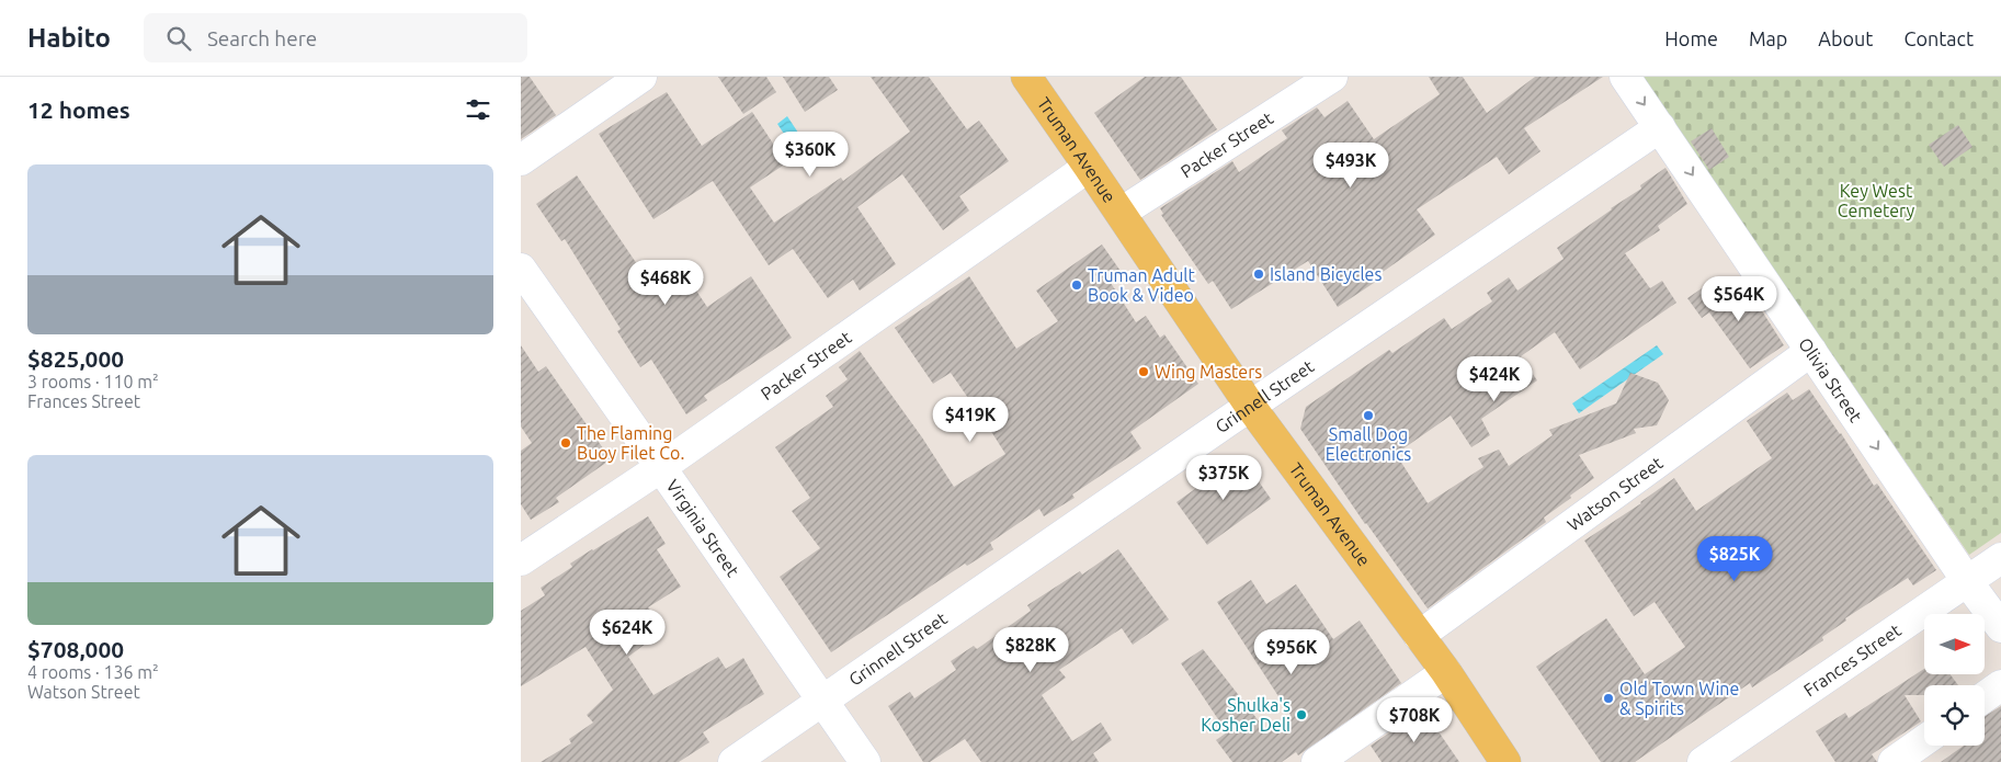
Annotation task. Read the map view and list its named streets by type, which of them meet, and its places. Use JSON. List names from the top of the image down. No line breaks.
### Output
{"streets":{"main road":["Truman Avenue"],"street":["Packer Street","Olivia Street","Grinnell Street","Watson Street","Virginia Street","Frances Street"]},"crossings":[["Packer Street","Truman Avenue"],["Packer Street","Virginia Street"],["Truman Avenue","Grinnell Street"],["Truman Avenue","Watson Street"],["Olivia Street","Grinnell Street"],["Olivia Street","Watson Street"],["Olivia Street","Frances Street"],["Grinnell Street","Virginia Street"]],"one_way":["Olivia Street"],"parks":["Key West Cemetery"],"places":["Island Bicycles","Truman Adult Book & Video","Wing Masters","Small Dog Electronics","The Flaming Buoy Filet Co.","Old Town Wine & Spirits","Shulka's Kosher Deli"],"north":"right","page":{"header":"Habito","search":"Search here","nav":["Home","Map","About","Contact"],"heading":"12 homes","price":["$360K","$493K","$468K","$564K","$424K","$419K","$375K","$825K","$624K","$828K","$956K","$708K"],"list":[{"name":"$825,000","note":"3 rooms · 110 m² · Frances Street"},{"name":"$708,000","note":"4 rooms · 136 m² · Watson Street"}]}}
